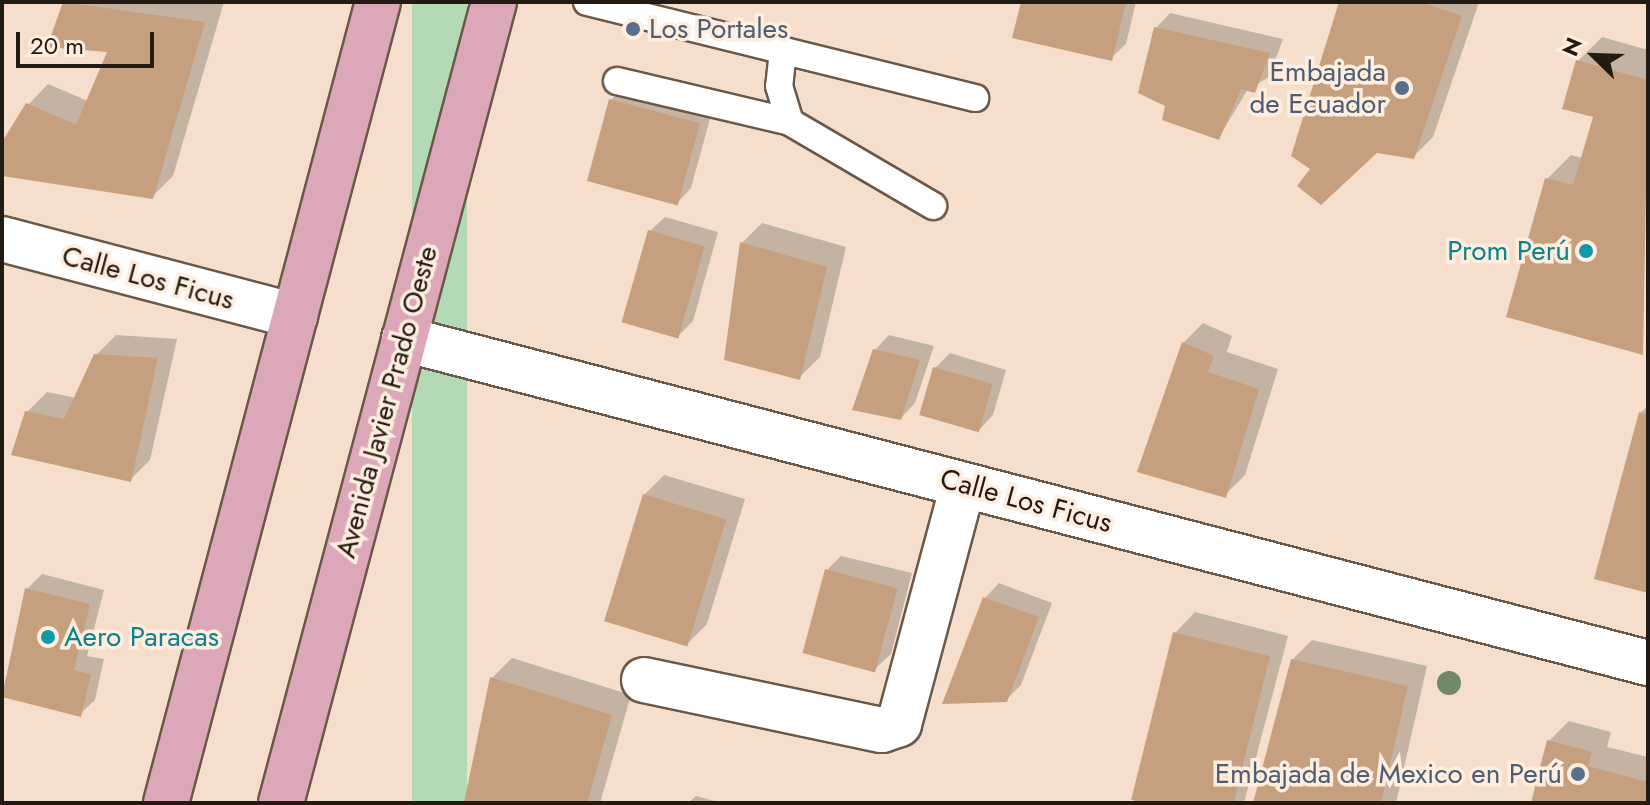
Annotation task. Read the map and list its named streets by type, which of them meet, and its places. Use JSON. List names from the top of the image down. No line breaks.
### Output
{"streets":{"main road":["Avenida Javier Prado Oeste"],"street":["Calle Los Ficus"]},"crossings":[["Calle Los Ficus","Avenida Javier Prado Oeste"]],"places":["Los Portales","Embajada de Ecuador","Prom Perú","Aero Paracas","Embajada de Mexico en Perú"],"scale_bar":"20 m","north":"top left"}
